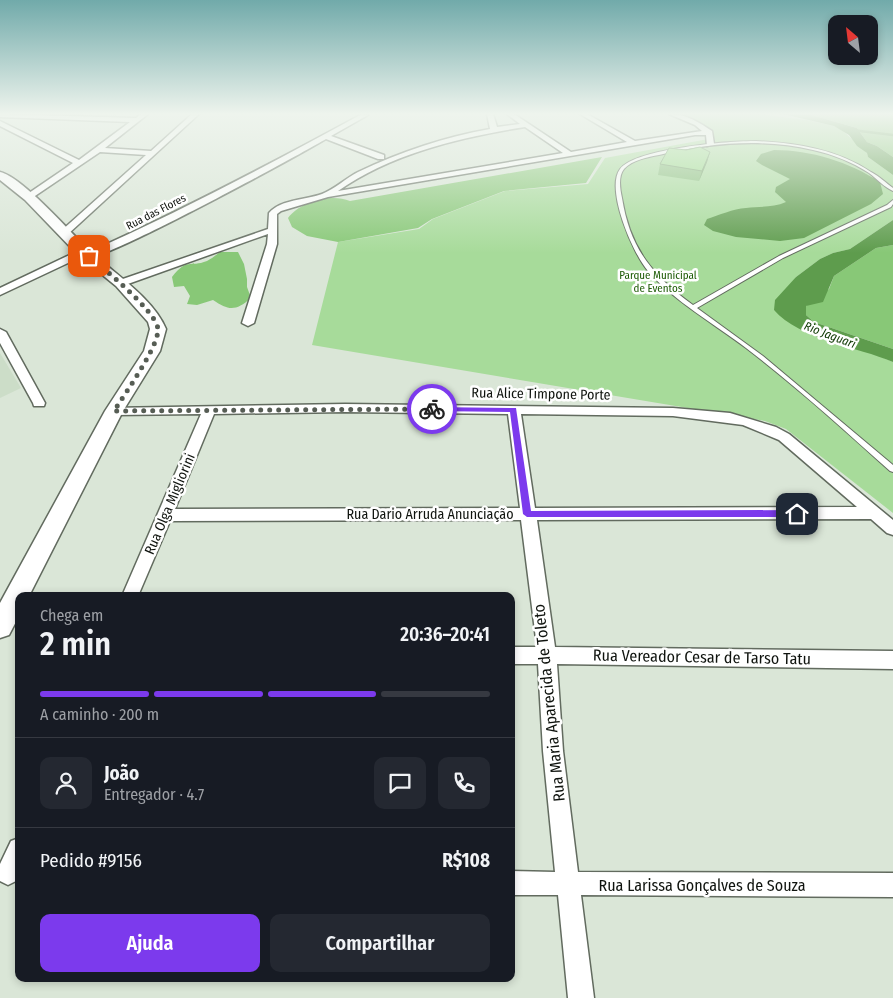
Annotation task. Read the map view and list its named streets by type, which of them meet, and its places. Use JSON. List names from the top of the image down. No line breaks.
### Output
{"streets":{"street":["Rua das Flores","Rua Alice Timpone Porte","Rua Olga Migliorini","Rua Dario Arruda Anunciação","Rua Vereador Cesar de Tarso Tatu","Rua Maria Aparecida de Toleto","Rua Larissa Gonçalves de Souza"]},"crossings":[["Rua Alice Timpone Porte","Rua Olga Migliorini"],["Rua Alice Timpone Porte","Rua Dario Arruda Anunciação"],["Rua Alice Timpone Porte","Rua Maria Aparecida de Toleto"],["Rua Olga Migliorini","Rua Dario Arruda Anunciação"],["Rua Dario Arruda Anunciação","Rua Maria Aparecida de Toleto"],["Rua Vereador Cesar de Tarso Tatu","Rua Maria Aparecida de Toleto"],["Rua Maria Aparecida de Toleto","Rua Larissa Gonçalves de Souza"]],"water":["Rio Jaguari"],"parks":["Parque Municipal de Eventos"],"north":"top left","page":{"heading":["2 min","Chega em","20:36–20:41"],"panel":["João","Entregador · 4.7","Pedido #9156","R$108"],"bar":"A caminho · 200 m","buttons":["Ajuda","Compartilhar"]}}
